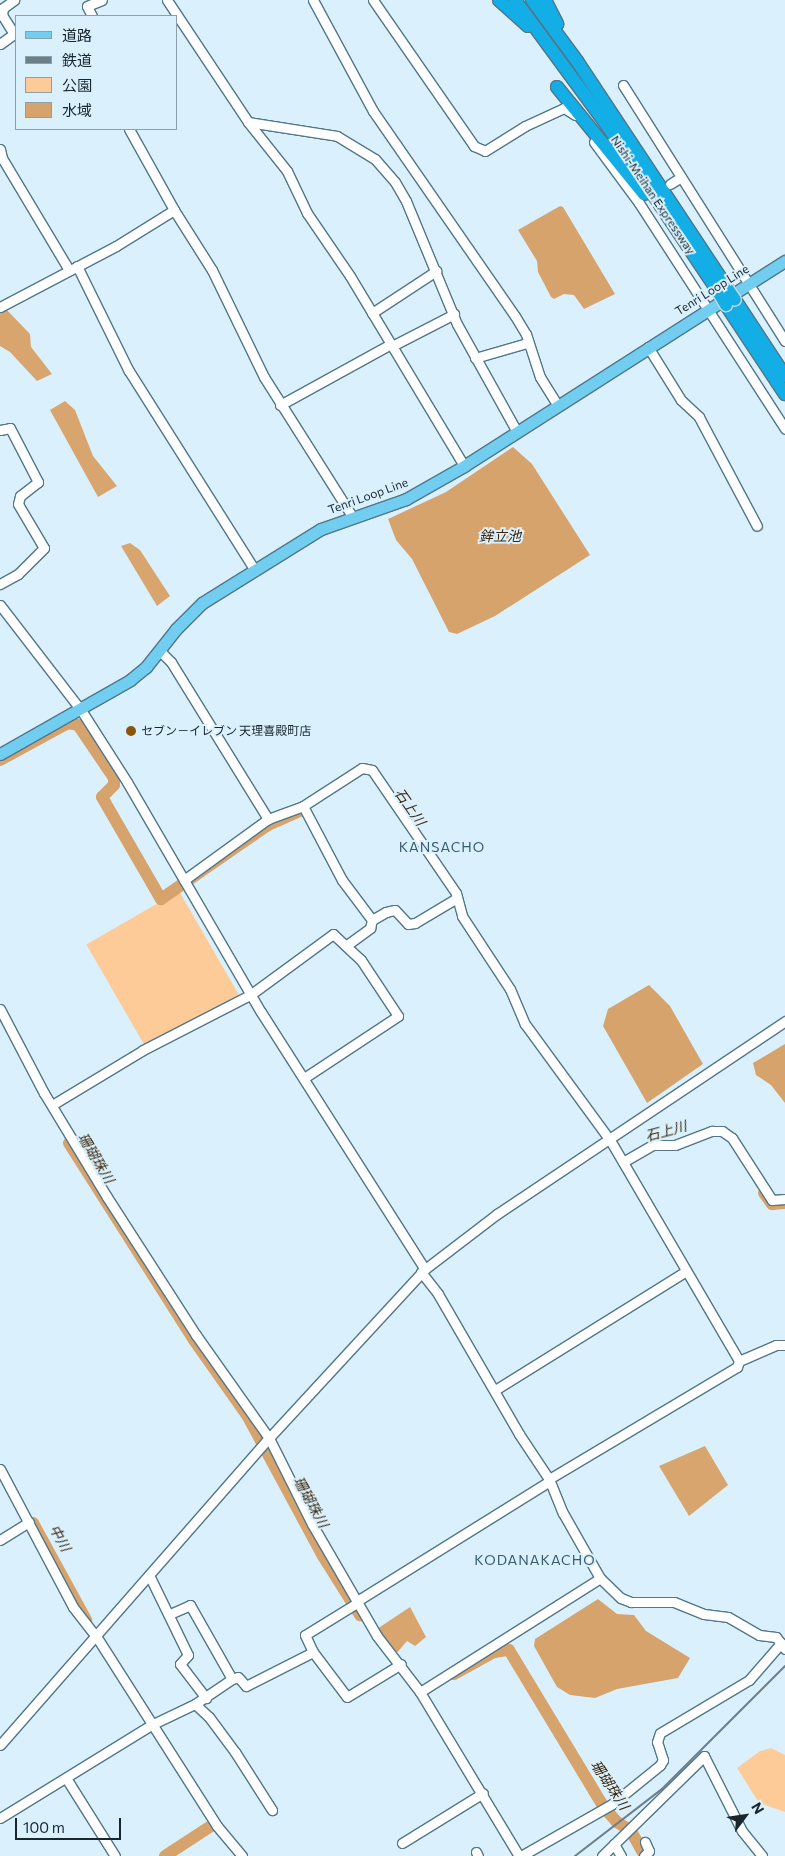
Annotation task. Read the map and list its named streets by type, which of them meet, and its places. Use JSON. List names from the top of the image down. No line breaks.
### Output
{"streets":{"highway":["Nishi-Meihan Expressway"],"main road":["Tenri Loop Line"]},"districts":["KANSACHO","KODANAKACHO"],"water":["鉾立池","石上川","珊瑚珠川","中川"],"places":["セブン－イレブン 天理喜殿町店"],"legend":["道路","鉄道","公園","水域"],"scale_bar":"100 m","north":"top right"}
